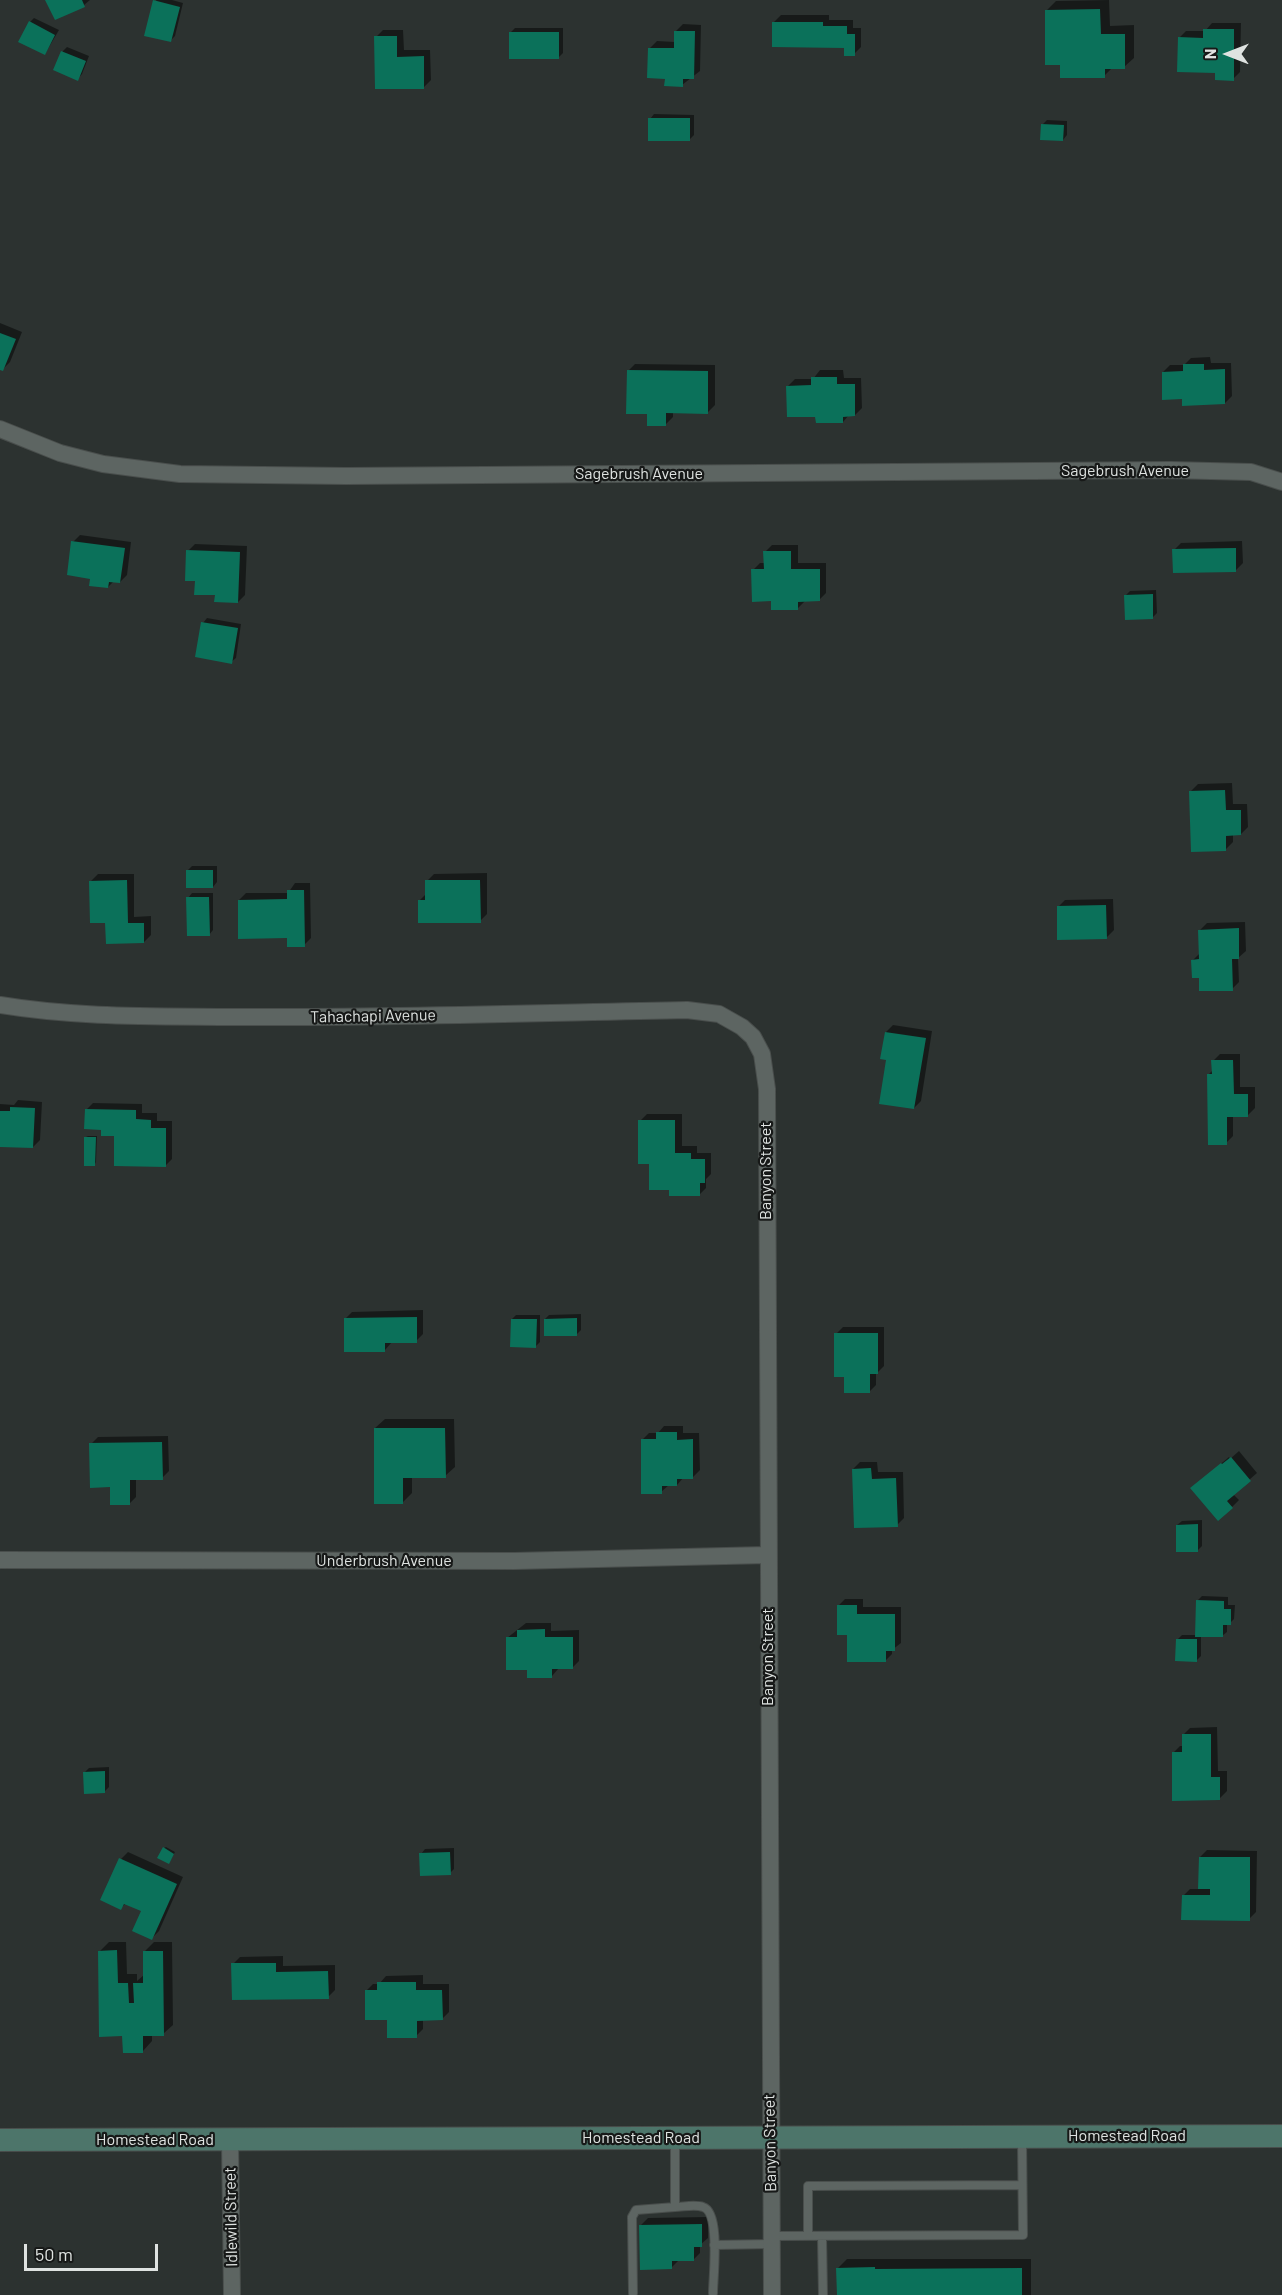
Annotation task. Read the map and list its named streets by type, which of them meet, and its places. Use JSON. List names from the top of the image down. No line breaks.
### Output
{"streets":{"main road":["Homestead Road"],"street":["Sagebrush Avenue","Tahachapi Avenue","Banyon Street","Underbrush Avenue","Idlewild Street"]},"crossings":[["Tahachapi Avenue","Banyon Street"],["Banyon Street","Underbrush Avenue"],["Banyon Street","Homestead Road"],["Homestead Road","Idlewild Street"]],"scale_bar":"50 m","north":"left"}
